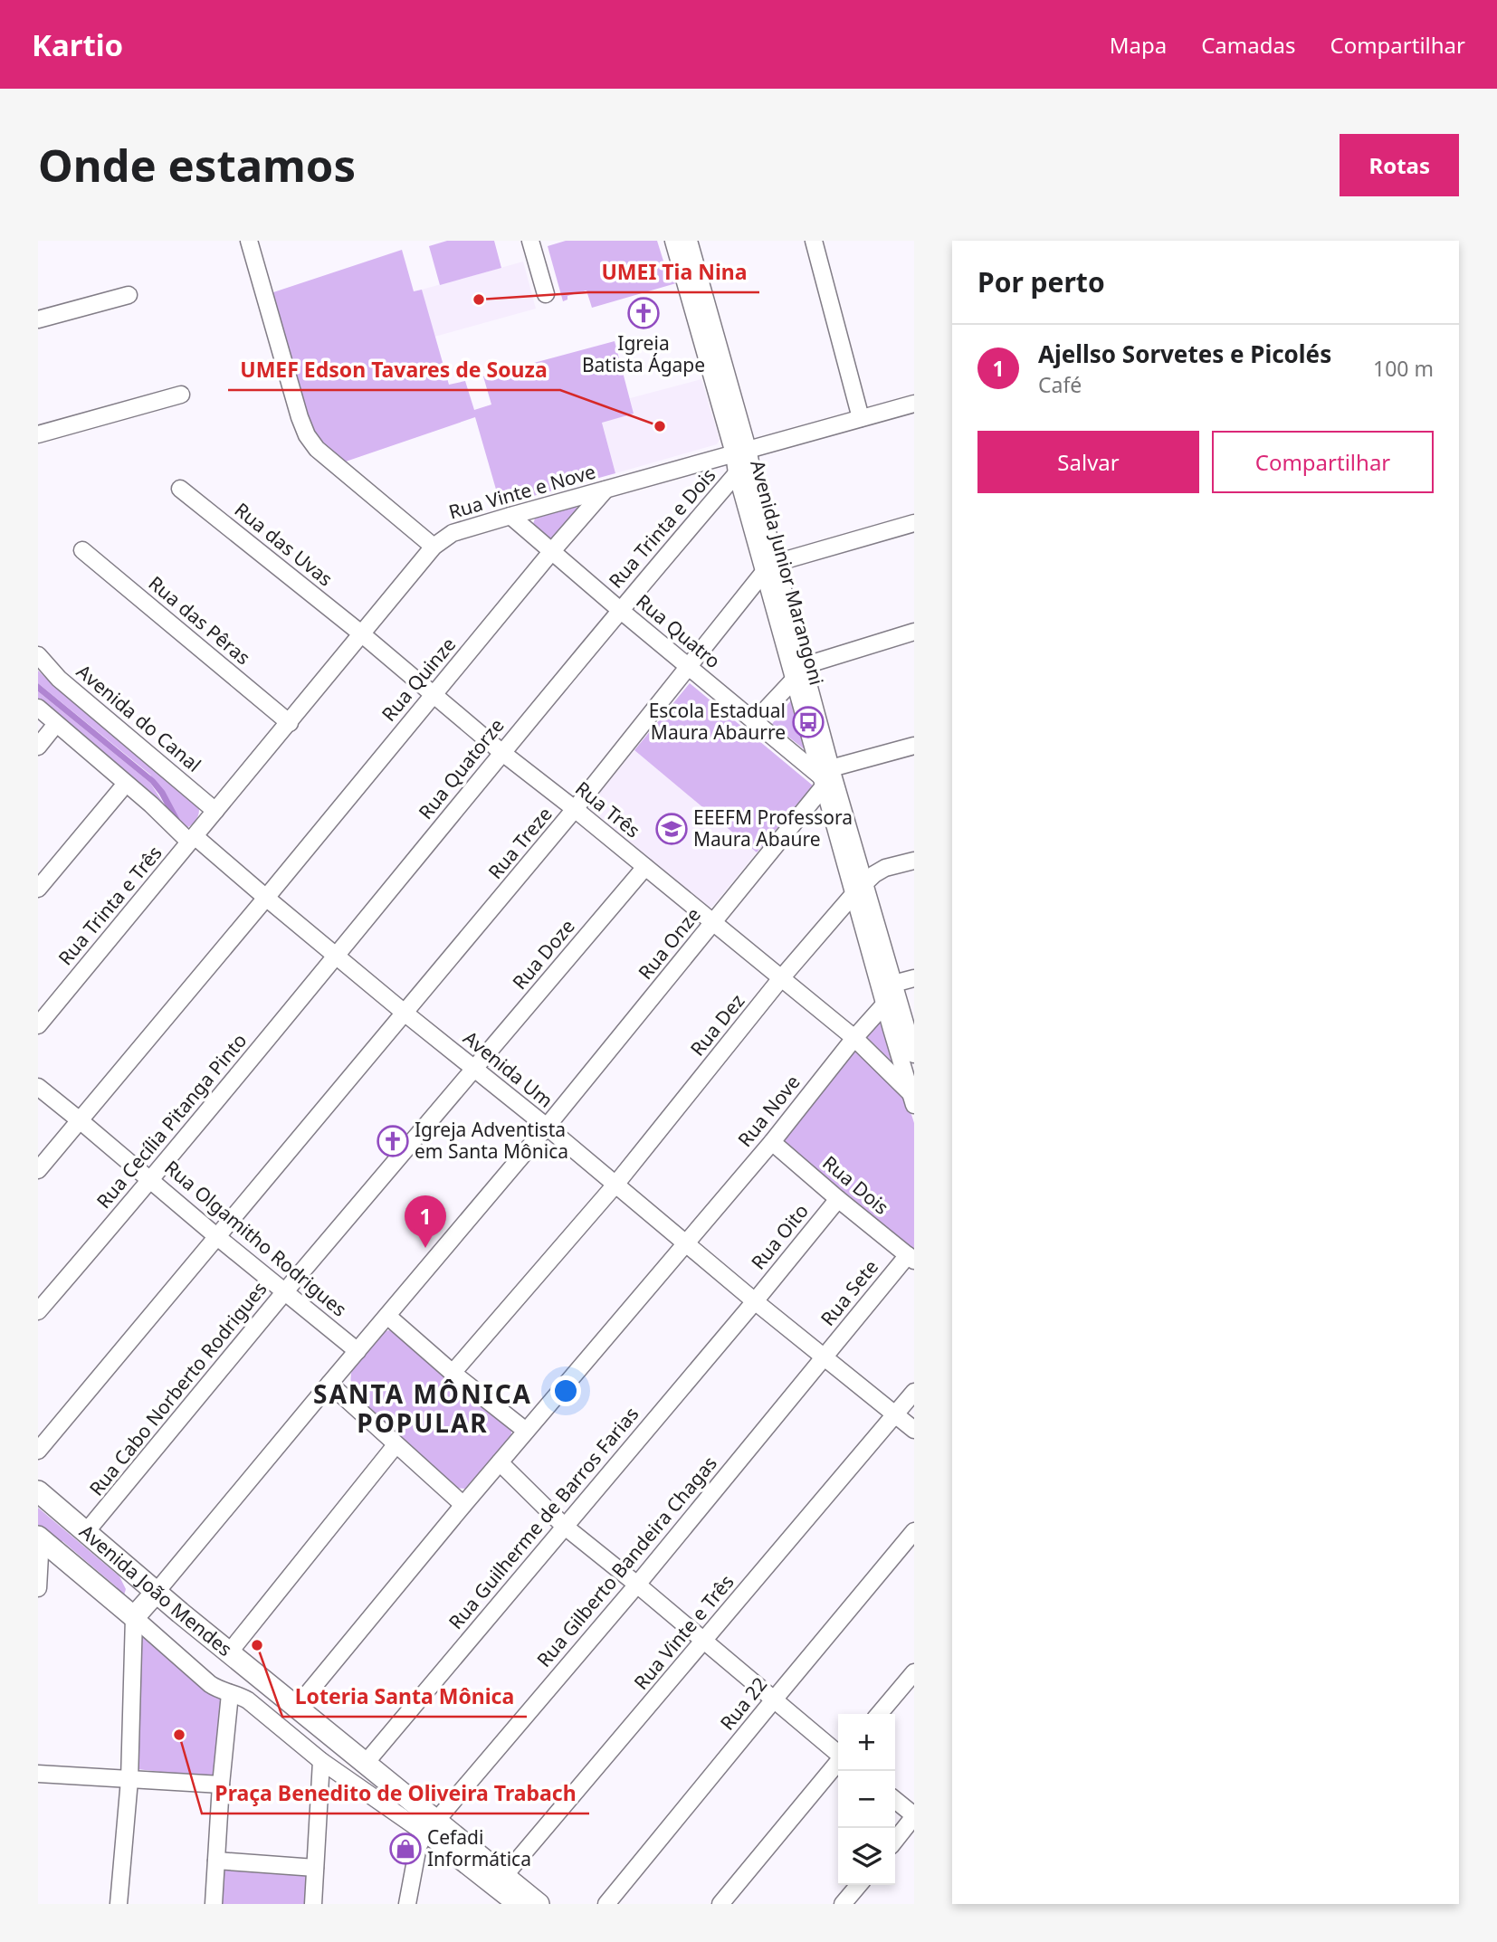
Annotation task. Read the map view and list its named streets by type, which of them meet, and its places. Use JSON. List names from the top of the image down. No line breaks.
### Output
{"streets":{"main road":["Avenida João Mendes"],"street":["Rua Vinte e Nove","Rua Trinta e Dois","Rua das Uvas","Avenida Junior Marangoni","Rua das Pêras","Rua Quatro","Rua Quinze","Avenida do Canal","Rua Quatorze","Rua Três","Rua Treze","Rua Trinta e Três","Rua Onze","Rua Doze","Rua Dez","Avenida Um","Rua Nove","Rua Cecília Pitanga Pinto","Rua Dois","Rua Oito","Rua Olgamitho Rodrigues","Rua Sete","Rua Cabo Norberto Rodrigues","Rua Guilherme de Barros Farias","Rua Gilberto Bandeira Chagas","Rua Vinte e Três","Rua 22"]},"crossings":[["Rua Vinte e Nove","Rua das Uvas"],["Rua Vinte e Nove","Avenida Junior Marangoni"],["Rua Vinte e Nove","Rua das Pêras"],["Rua Vinte e Nove","Rua Quatro"],["Rua Vinte e Nove","Rua Quinze"],["Rua Vinte e Nove","Avenida do Canal"],["Rua Vinte e Nove","Rua Três"],["Rua Vinte e Nove","Rua Trinta e Três"],["Rua Vinte e Nove","Avenida Um"],["Rua Trinta e Dois","Avenida Junior Marangoni"],["Rua Trinta e Dois","Rua Quatro"],["Rua Trinta e Dois","Rua Quatorze"],["Rua das Uvas","Rua Três"],["Avenida Junior Marangoni","Rua Quatro"],["Avenida Junior Marangoni","Rua Três"],["Avenida Junior Marangoni","Rua Treze"],["Avenida Junior Marangoni","Rua Onze"],["Avenida Junior Marangoni","Rua Dez"],["Avenida Junior Marangoni","Rua Nove"],["Rua Quatro","Rua Quinze"],["Rua Quatro","Rua Quatorze"],["Rua Quatro","Rua Treze"],["Rua Quatro","Rua Onze"],["Rua Quinze","Rua Três"],["Rua Quinze","Avenida Um"],["Rua Quinze","Rua Olgamitho Rodrigues"],["Rua Quatorze","Rua Três"],["Rua Quatorze","Avenida Um"],["Rua Quatorze","Rua Cecília Pitanga Pinto"],["Rua Três","Rua Treze"],["Rua Três","Rua Onze"],["Rua Três","Rua Doze"],["Rua Três","Rua Dez"],["Rua Três","Rua Nove"],["Rua Treze","Avenida Um"],["Rua Treze","Rua Olgamitho Rodrigues"],["Rua Trinta e Três","Avenida Um"],["Rua Onze","Avenida Um"],["Rua Onze","Rua Olgamitho Rodrigues"],["Rua Onze","Avenida João Mendes"],["Rua Doze","Avenida Um"],["Rua Doze","Rua Cabo Norberto Rodrigues"],["Rua Dez","Avenida Um"],["Avenida Um","Rua Nove"],["Avenida Um","Rua Cecília Pitanga Pinto"],["Avenida Um","Rua Oito"],["Avenida Um","Rua Sete"],["Avenida Um","Rua Cabo Norberto Rodrigues"],["Avenida Um","Rua Guilherme de Barros Farias"],["Avenida Um","Rua Gilberto Bandeira Chagas"],["Avenida Um","Rua Vinte e Três"],["Rua Nove","Rua Dois"],["Rua Nove","Avenida João Mendes"],["Rua Cecília Pitanga Pinto","Rua Olgamitho Rodrigues"],["Rua Dois","Rua Oito"],["Rua Dois","Rua Sete"],["Rua Oito","Rua Guilherme de Barros Farias"],["Rua Olgamitho Rodrigues","Rua Cabo Norberto Rodrigues"],["Rua Sete","Rua Gilberto Bandeira Chagas"],["Rua Cabo Norberto Rodrigues","Avenida João Mendes"],["Rua Guilherme de Barros Farias","Avenida João Mendes"],["Rua Gilberto Bandeira Chagas","Avenida João Mendes"],["Avenida João Mendes","Rua Vinte e Três"]],"districts":["SANTA MÔNICA POPULAR"],"places":{"other":["UMEI Tia Nina","UMEF Edson Tavares de Souza","Loteria Santa Mônica","Praça Benedito de Oliveira Trabach"],"church":["Igreja Batista Ágape","Igreja Adventista em Santa Mônica"],"bus stop":["Escola Estadual Maura Abaurre"],"school or university":["EEEFM Professora Maura Abaure"],"shop":["Cefadi Informática"]},"page":{"header":"Kartio","nav":["Mapa","Camadas","Compartilhar"],"buttons":["Rotas",["Salvar","Compartilhar"]],"title":"Onde estamos","heading":"Por perto","list":[{"mark":"1","name":"Ajellso Sorvetes e Picolés","note":"Café","value":"100 m"}],"pins":"1","map_buttons":["+","−"]}}
